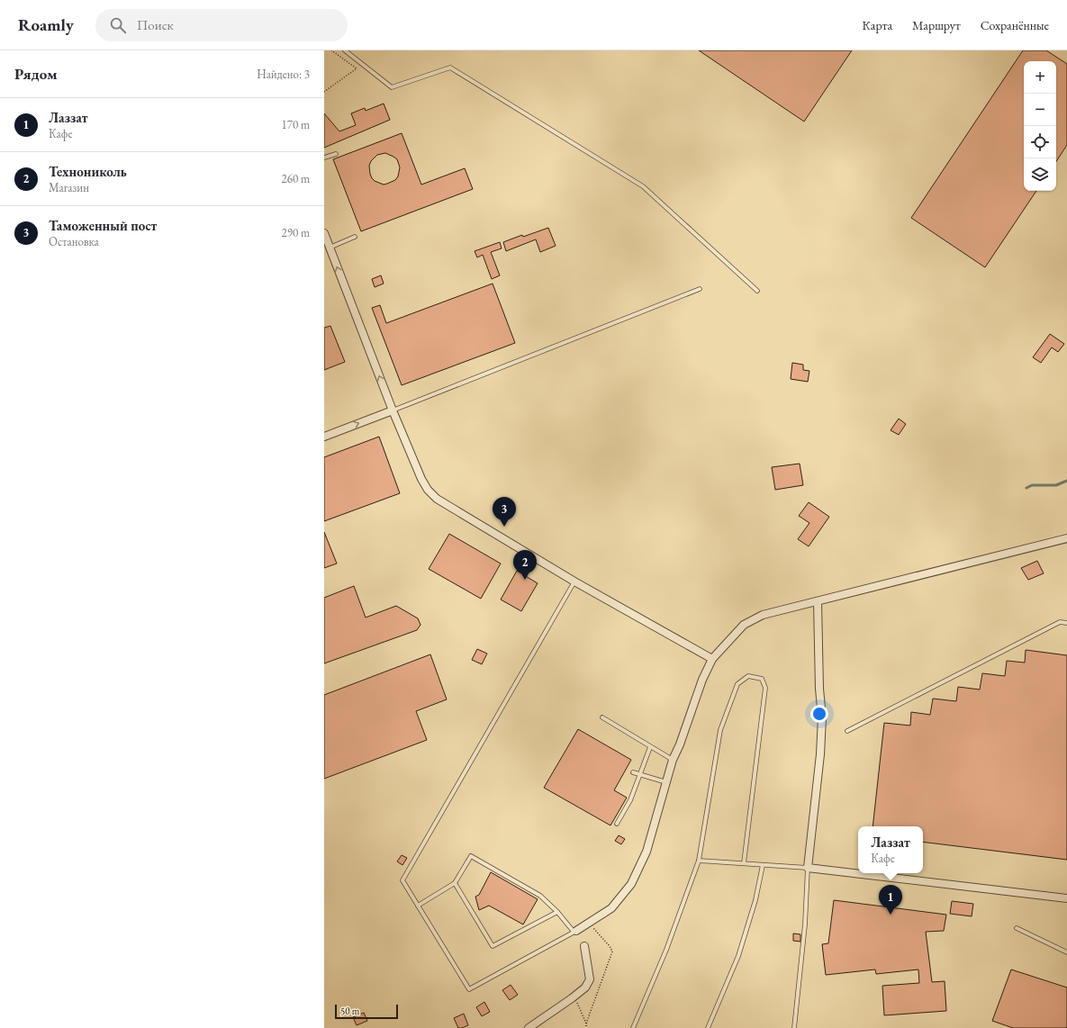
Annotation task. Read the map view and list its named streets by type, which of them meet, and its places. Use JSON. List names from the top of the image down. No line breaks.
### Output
{"scale_bar":"50 m","page":{"header":"Roamly","search":"Поиск","nav":["Карта","Маршрут","Сохранённые"],"heading":["Рядом","Найдено: 3"],"map_buttons":["+","−"],"list":[{"mark":"1","name":"Лаззат","note":"Кафе","value":"170 m"},{"mark":"2","name":"Технониколь","note":"Магазин","value":"260 m"},{"mark":"3","name":"Таможенный пост","note":"Остановка","value":"290 m"}],"pins":["3","2","1"],"popup":["Лаззат","Кафе"],"scale":"50 m"}}
